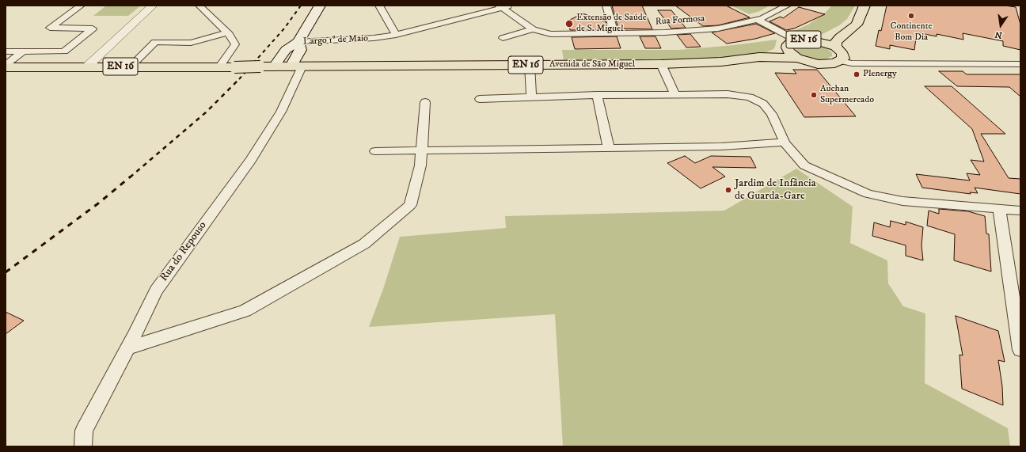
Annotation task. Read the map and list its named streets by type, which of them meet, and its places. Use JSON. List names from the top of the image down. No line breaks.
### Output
{"streets":{"main road":["EN 16","Largo 1º de Maio","Avenida de São Miguel"],"street":["Rua Formosa","Rua do Repouso"]},"crossings":[["Rua Formosa","Largo 1º de Maio"],["EN 16","Largo 1º de Maio"],["EN 16","Avenida de São Miguel"],["EN 16","Rua do Repouso"],["Largo 1º de Maio","Avenida de São Miguel"],["Largo 1º de Maio","Rua do Repouso"],["Avenida de São Miguel","Rua do Repouso"]],"places":["Continente Bom Dia","Extensão de Saúde de S. Miguel","Plenergy","Auchan Supermercado","Jardim de Infância de Guarda-Gare"],"north":"bottom"}
